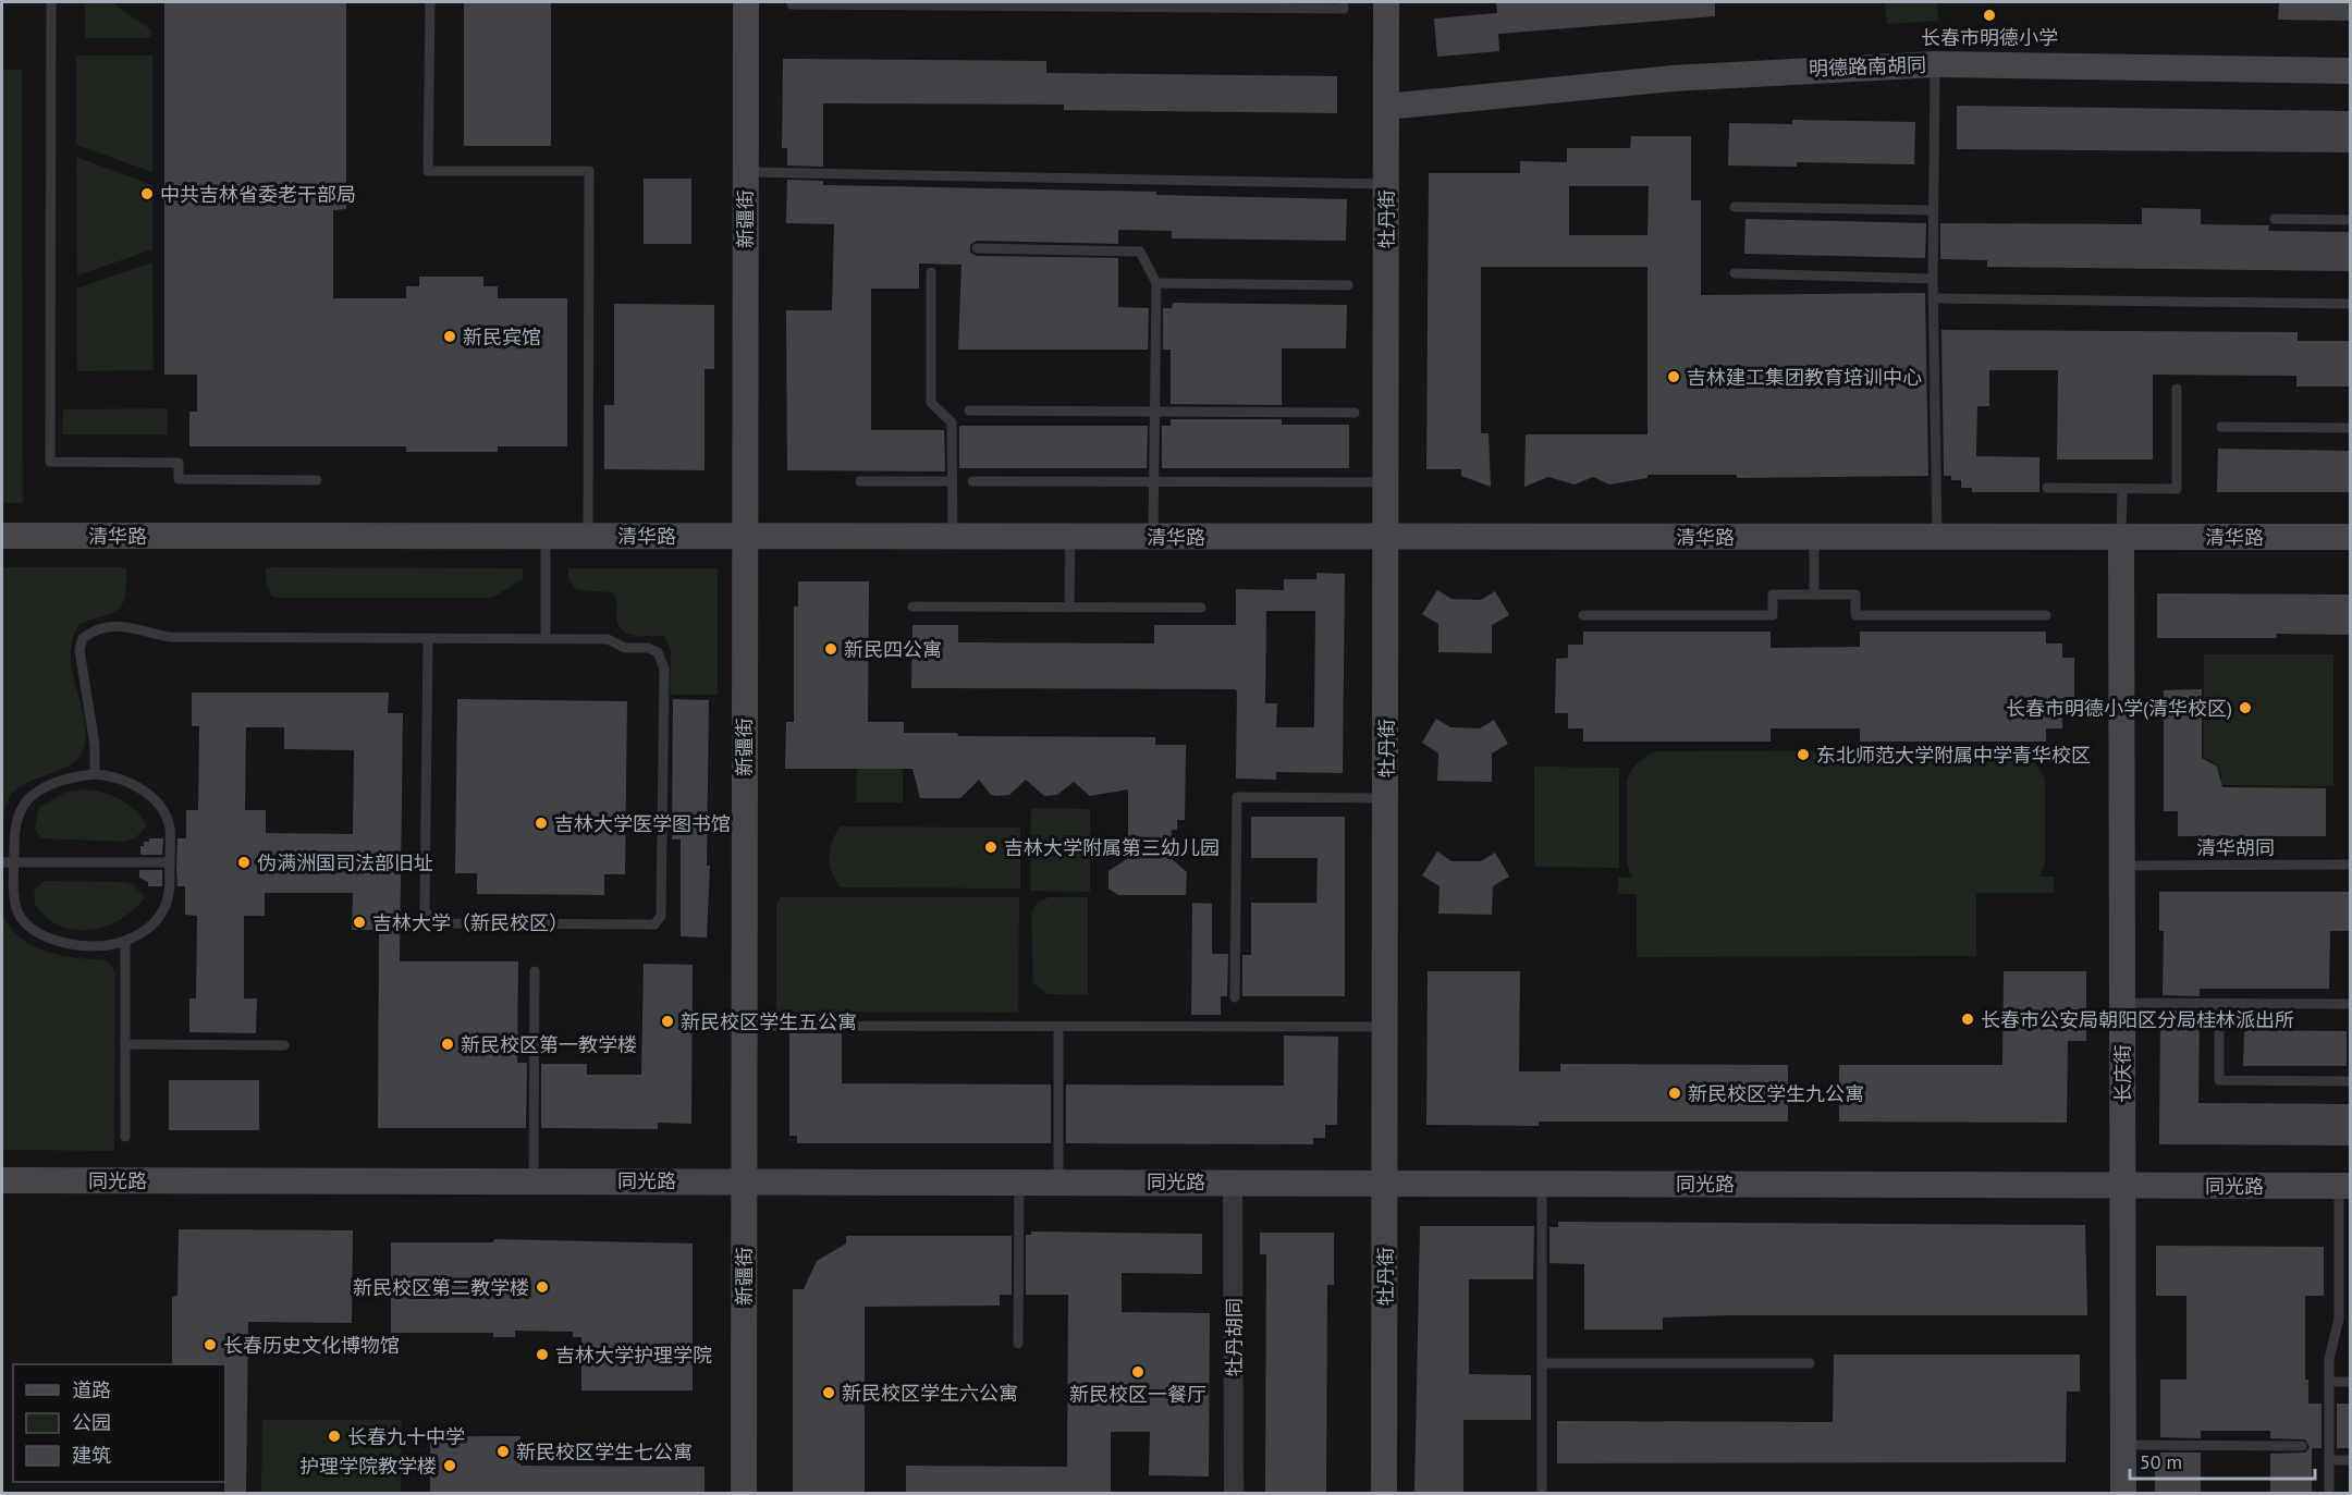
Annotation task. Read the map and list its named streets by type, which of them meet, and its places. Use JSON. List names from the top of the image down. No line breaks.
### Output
{"streets":{"street":["明德路南胡同","新疆街","牡丹街","清华路","长庆街","同光路","牡丹胡同"],"lane":["清华胡同"]},"crossings":[["明德路南胡同","牡丹街"],["新疆街","清华路"],["新疆街","同光路"],["牡丹街","清华路"],["牡丹街","同光路"],["清华路","长庆街"],["清华胡同","长庆街"],["长庆街","同光路"],["同光路","牡丹胡同"]],"places":["长春市明德小学","中共吉林省委老干部局","新民宾馆","吉林建工集团教育培训中心","新民四公寓","长春市明德小学(清华校区)","东北师范大学附属中学青华校区","吉林大学医学图书馆","吉林大学附属第三幼儿园","伪满洲国司法部旧址","吉林大学（新民校区）","长春市公安局朝阳区分局桂林派出所","新民校区学生五公寓","新民校区第一教学楼","新民校区学生九公寓","新民校区第二教学楼","长春历史文化博物馆","吉林大学护理学院","新民校区一餐厅","新民校区学生六公寓","长春九十中学","新民校区学生七公寓","护理学院教学楼"],"legend":["道路","公园","建筑"],"scale_bar":"50 m"}
